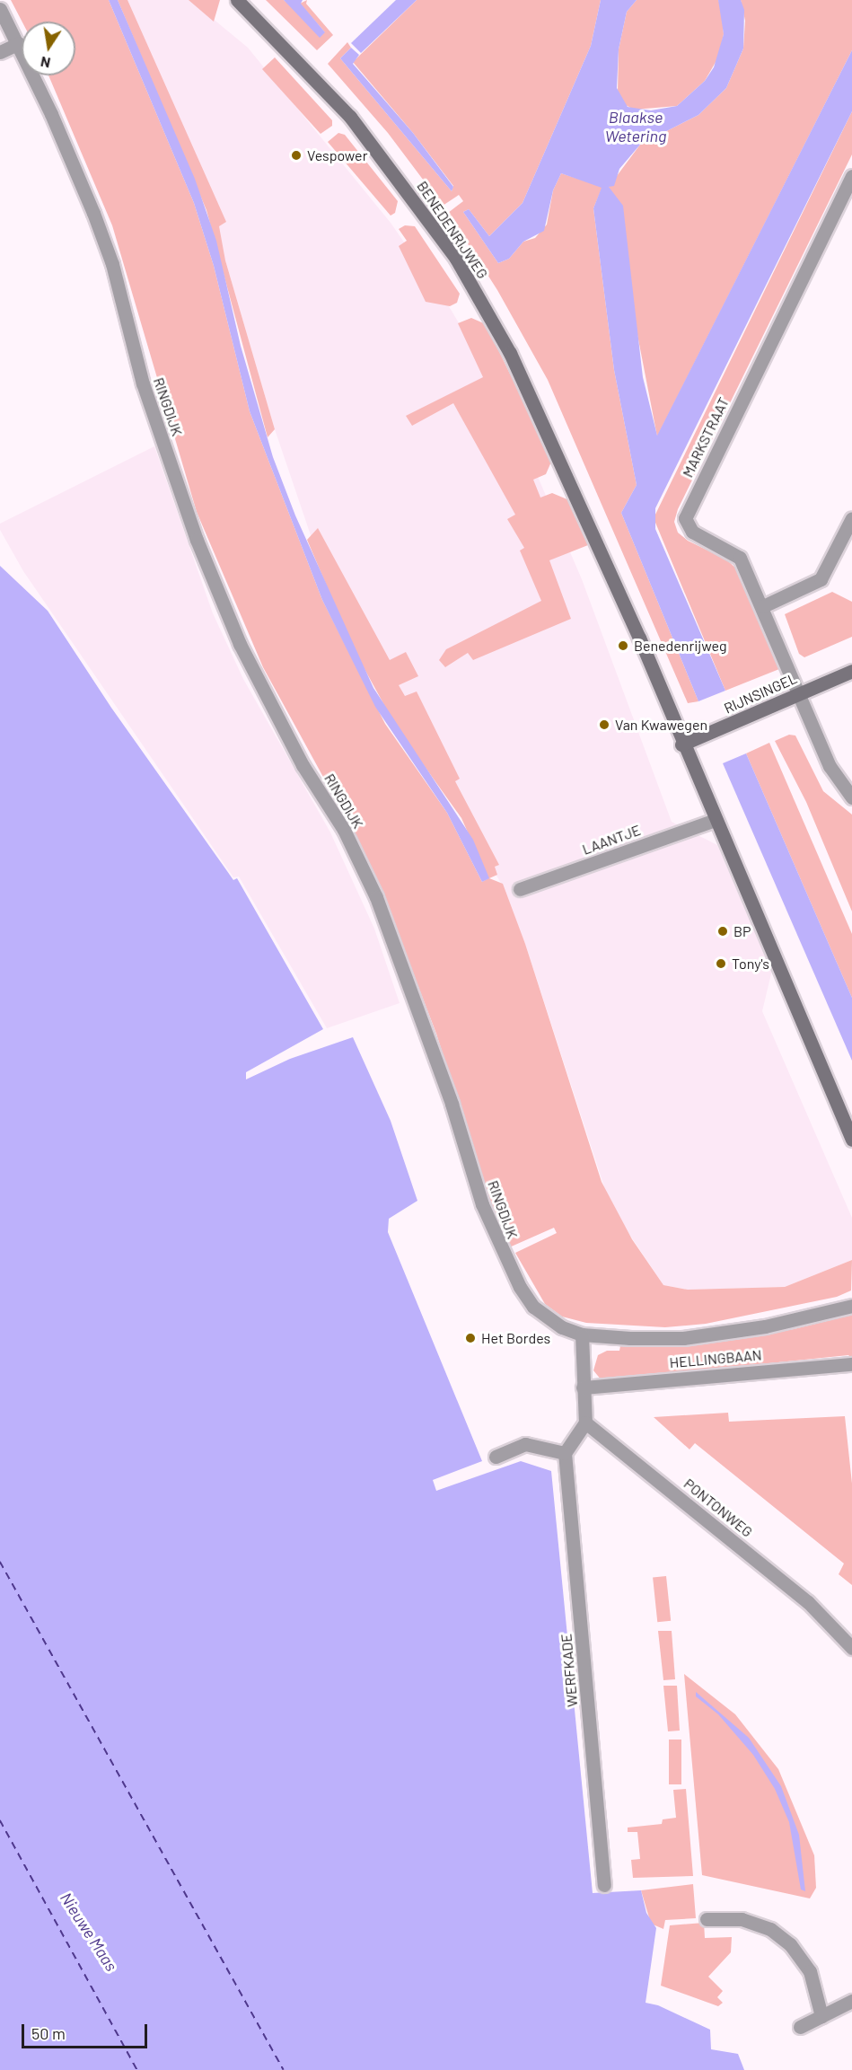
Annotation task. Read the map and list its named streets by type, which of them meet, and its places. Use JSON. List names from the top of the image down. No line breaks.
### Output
{"streets":{"street":["BENEDENRIJWEG","RINGDIJK","MARKSTRAAT","RIJNSINGEL","LAANTJE","HELLINGBAAN","PONTONWEG","WERFKADE"]},"crossings":[["BENEDENRIJWEG","RIJNSINGEL"],["BENEDENRIJWEG","LAANTJE"],["MARKSTRAAT","RIJNSINGEL"]],"water":["Blaakse Wetering","Nieuwe Maas"],"places":["Vespower","Benedenrijweg","Van Kwawegen","BP","Tony's","Het Bordes"],"scale_bar":"50 m","north":"bottom"}
